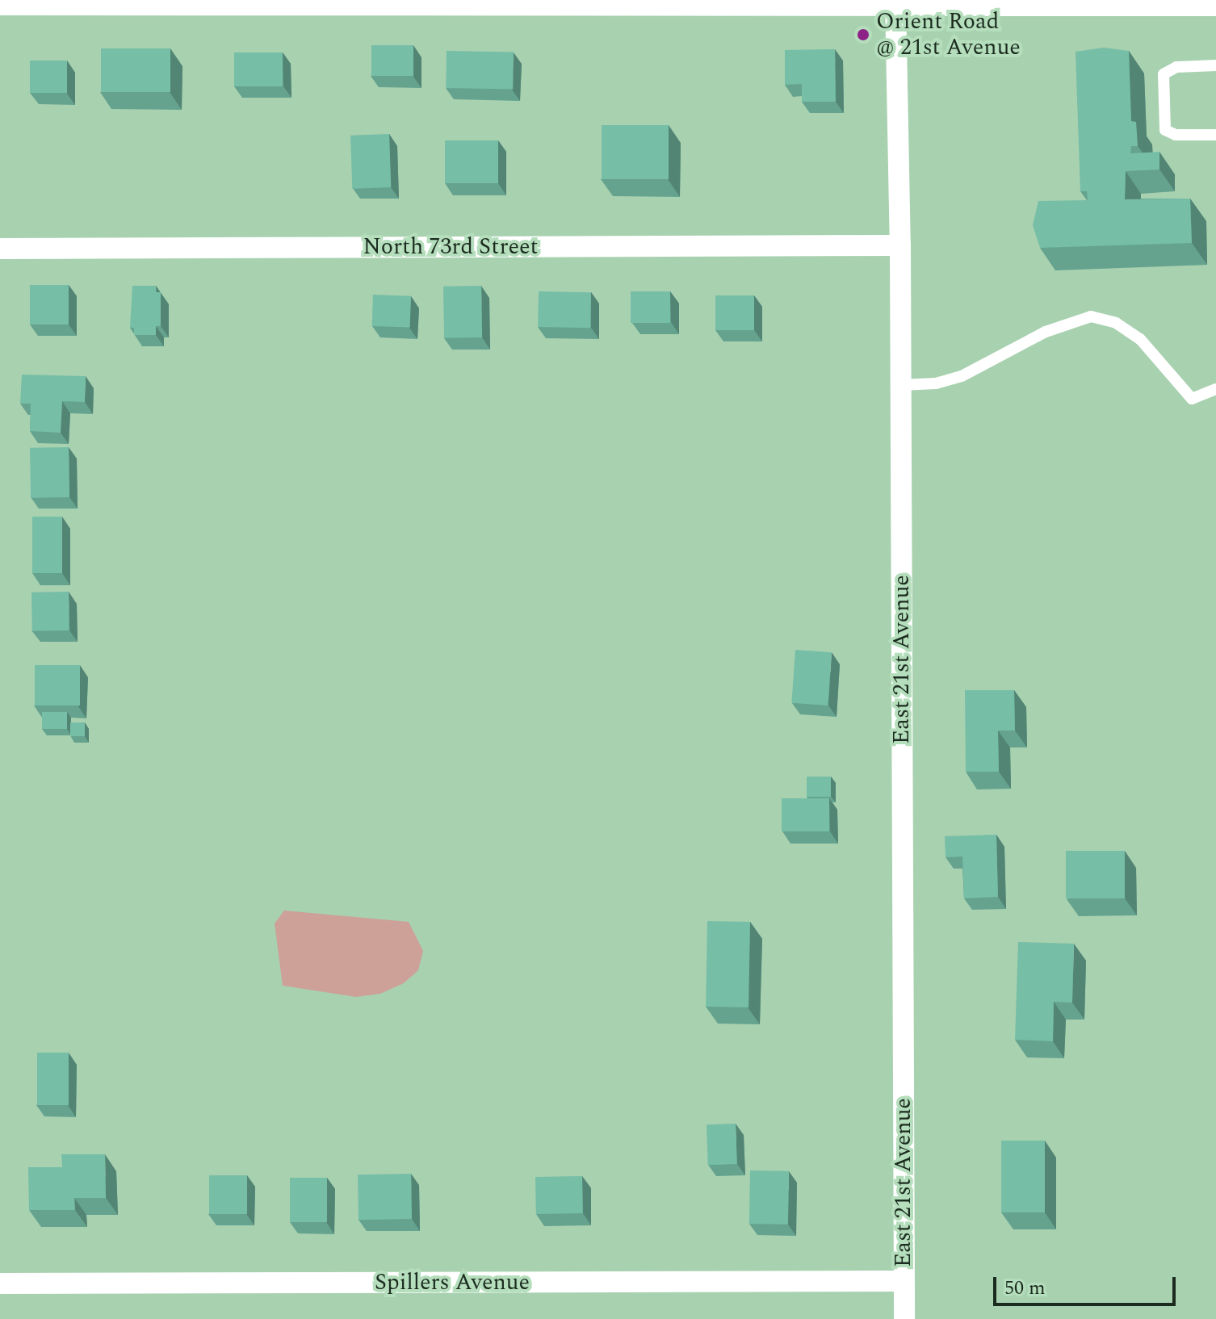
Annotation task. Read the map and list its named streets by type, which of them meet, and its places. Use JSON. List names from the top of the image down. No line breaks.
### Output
{"streets":{"street":["North 73rd Street","East 21st Avenue","Spillers Avenue"]},"crossings":[["North 73rd Street","East 21st Avenue"],["East 21st Avenue","Spillers Avenue"]],"places":["Orient Road @ 21st Avenue"],"scale_bar":"50 m"}
